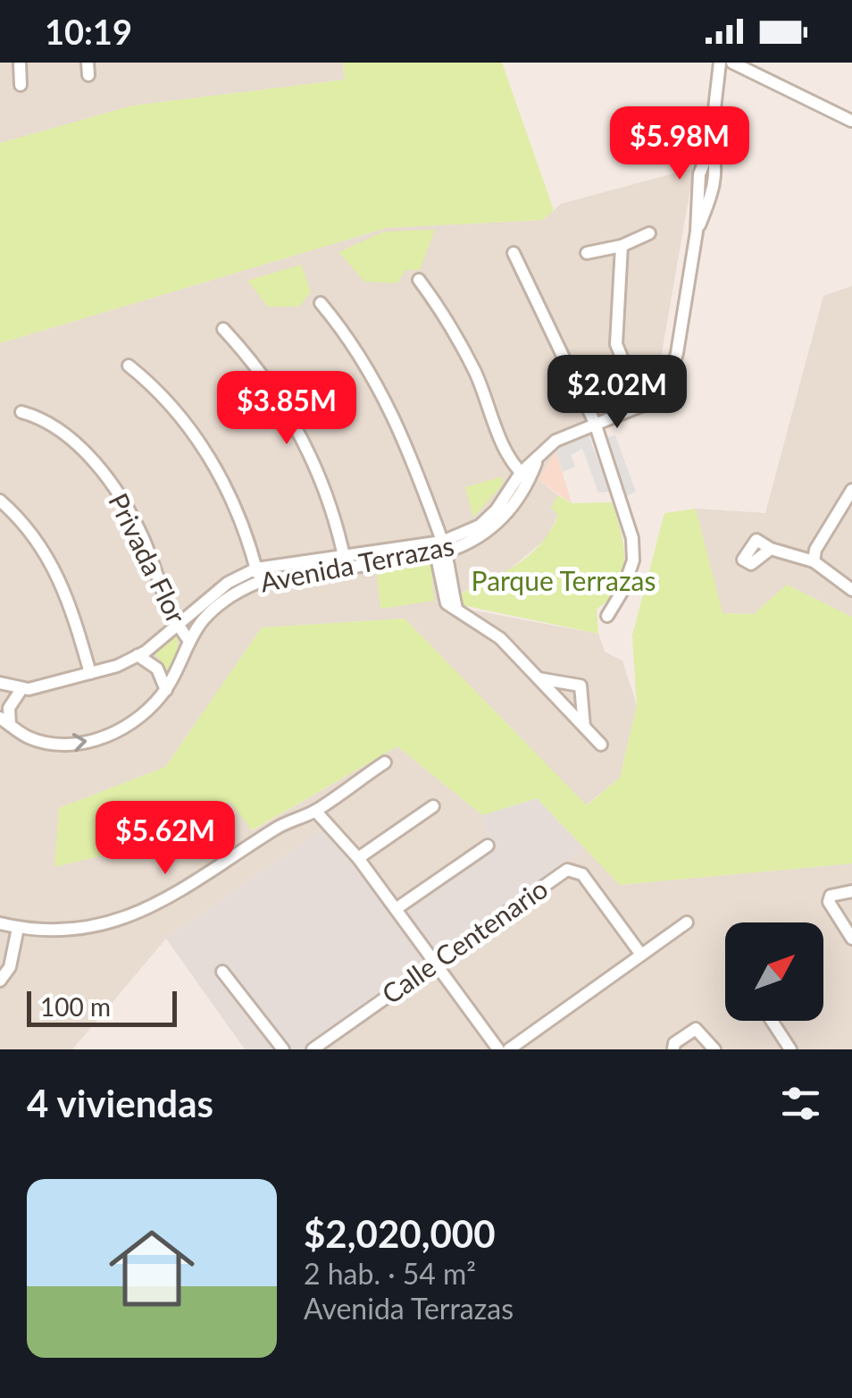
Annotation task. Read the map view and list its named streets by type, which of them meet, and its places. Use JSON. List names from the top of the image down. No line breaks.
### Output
{"streets":{"street":["Privada Flor","Avenida Terrazas","Calle Centenario"]},"crossings":[["Privada Flor","Avenida Terrazas"]],"parks":["Parque Terrazas"],"scale_bar":"100 m","north":"top right","page":{"status":"10:19","price":["$5.98M","$2.02M","$3.85M","$5.62M"],"scale":"100 m","heading":"4 viviendas","list":[{"name":"$2,020,000","note":"2 hab. · 54 m² · Avenida Terrazas"}]}}
